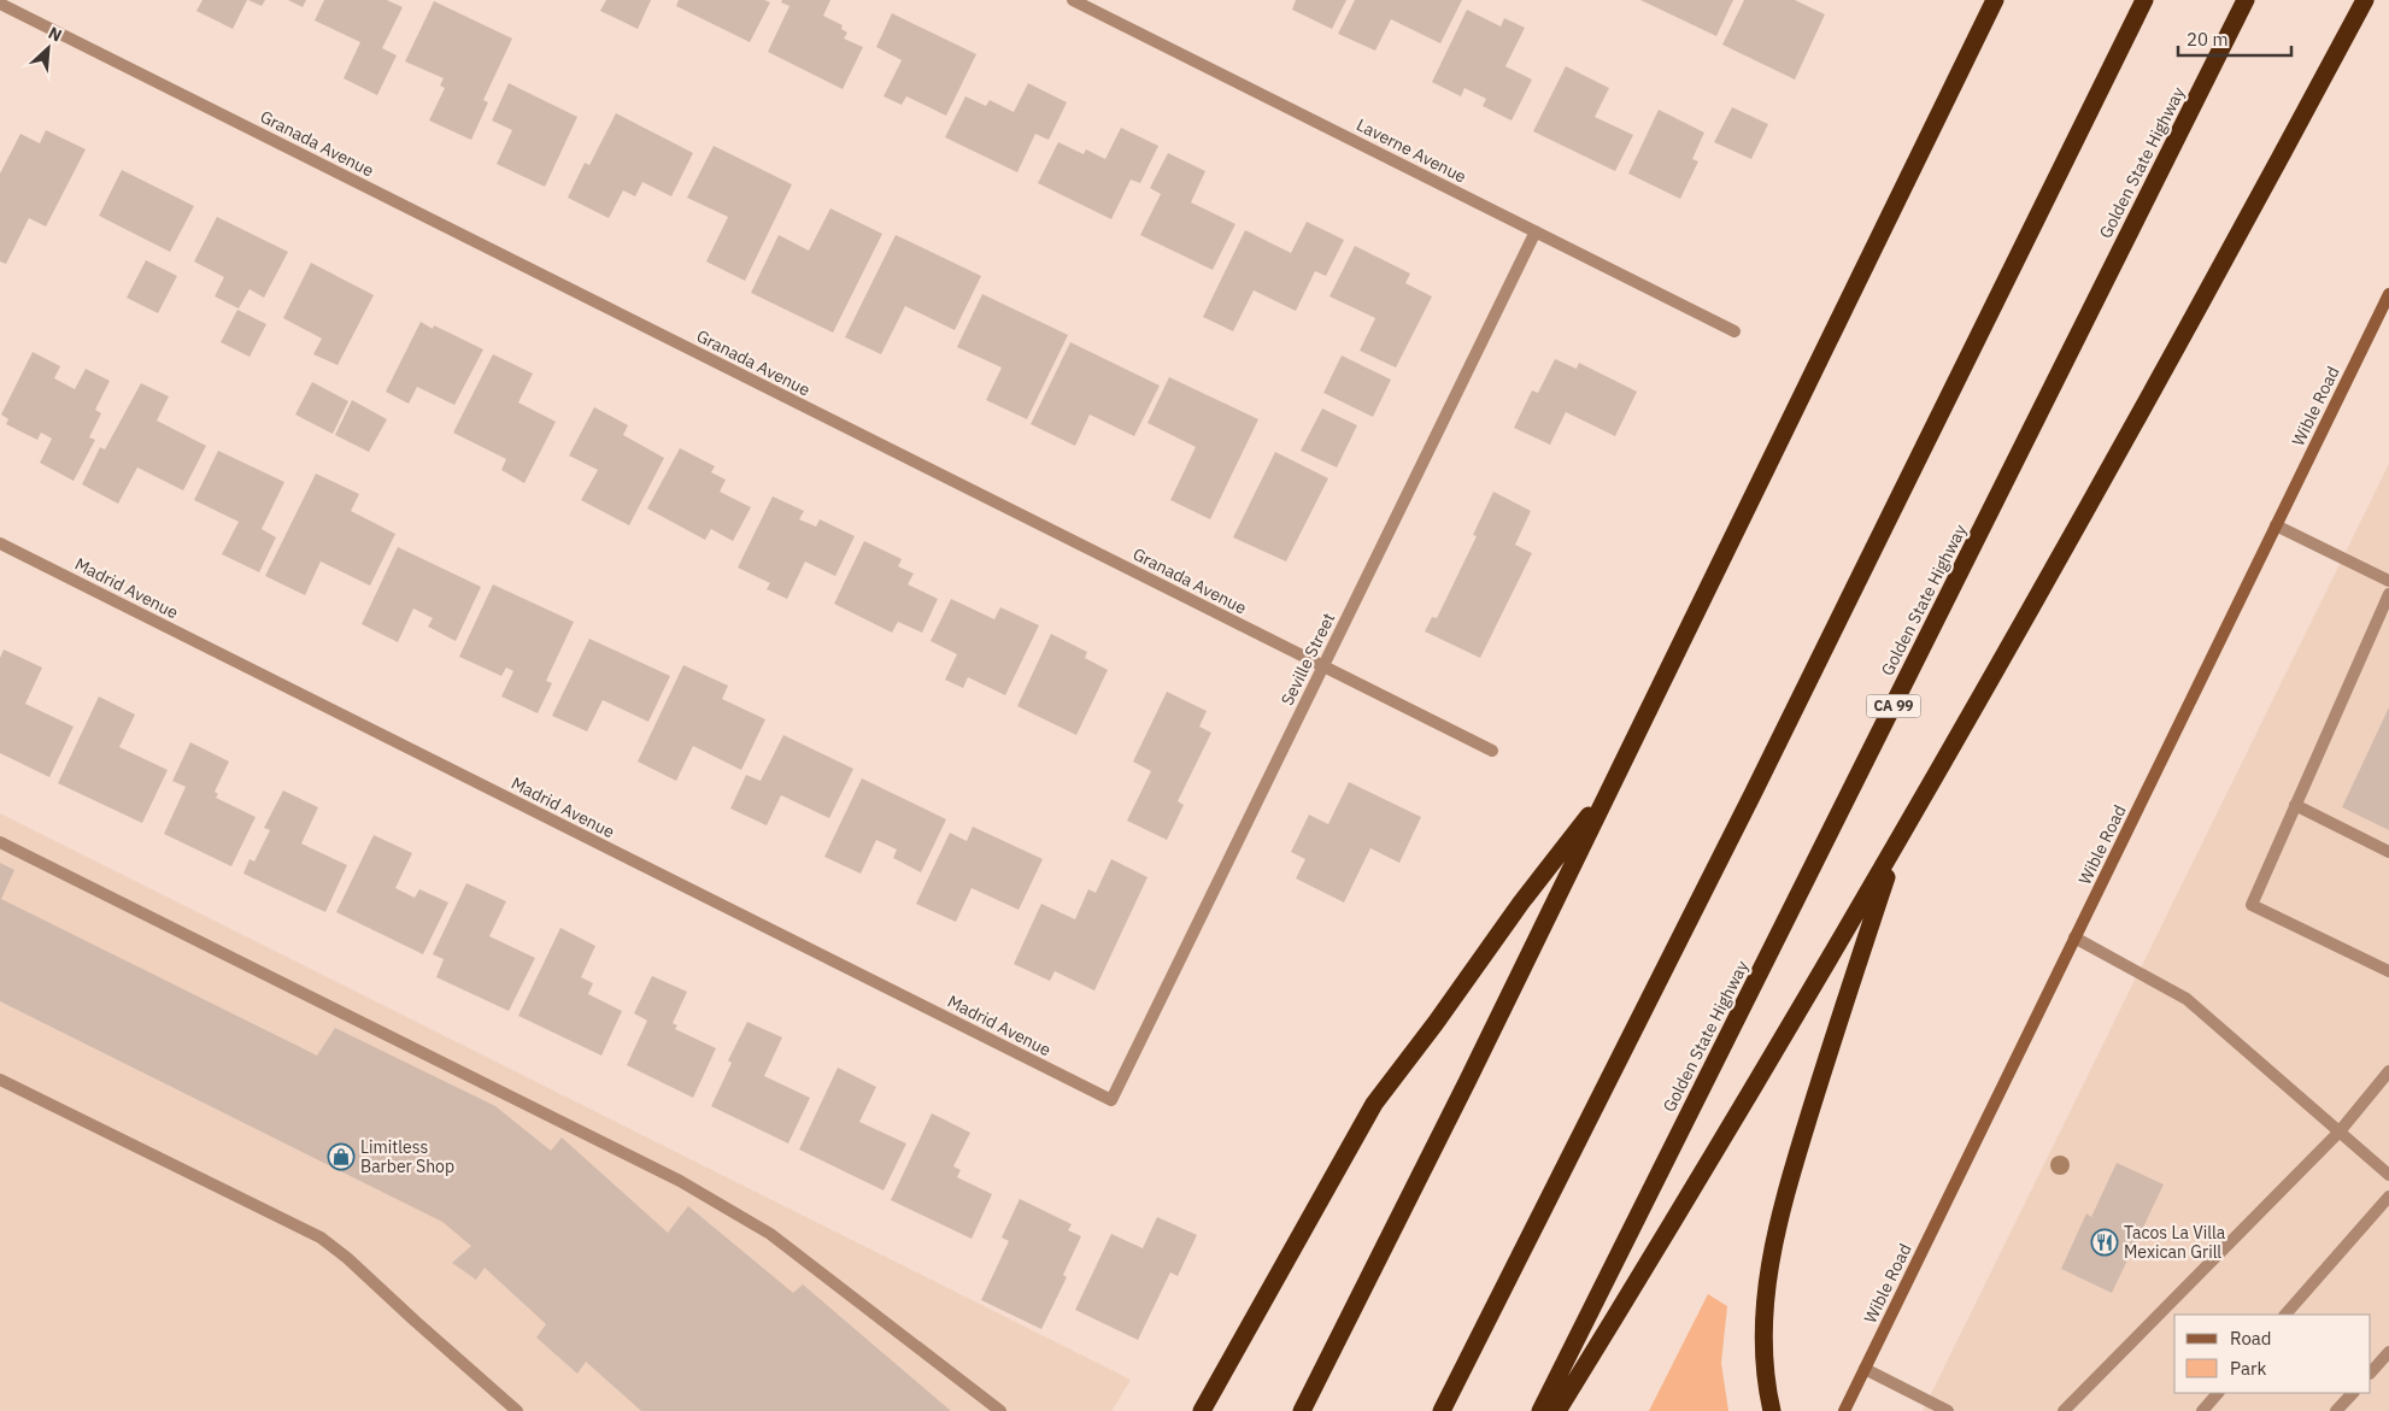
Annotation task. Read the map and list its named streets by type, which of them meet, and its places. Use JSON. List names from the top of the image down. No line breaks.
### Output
{"streets":{"highway":["Golden State Highway","CA 99"],"street":["Granada Avenue","Laverne Avenue","Wible Road","Madrid Avenue","Seville Street"]},"crossings":[["Granada Avenue","Seville Street"],["Laverne Avenue","Seville Street"],["Madrid Avenue","Seville Street"]],"places":{"shop":["Limitless Barber Shop"],"restaurant":["Tacos La Villa Mexican Grill"]},"legend":["Road","Park"],"scale_bar":"20 m","north":"top right"}
